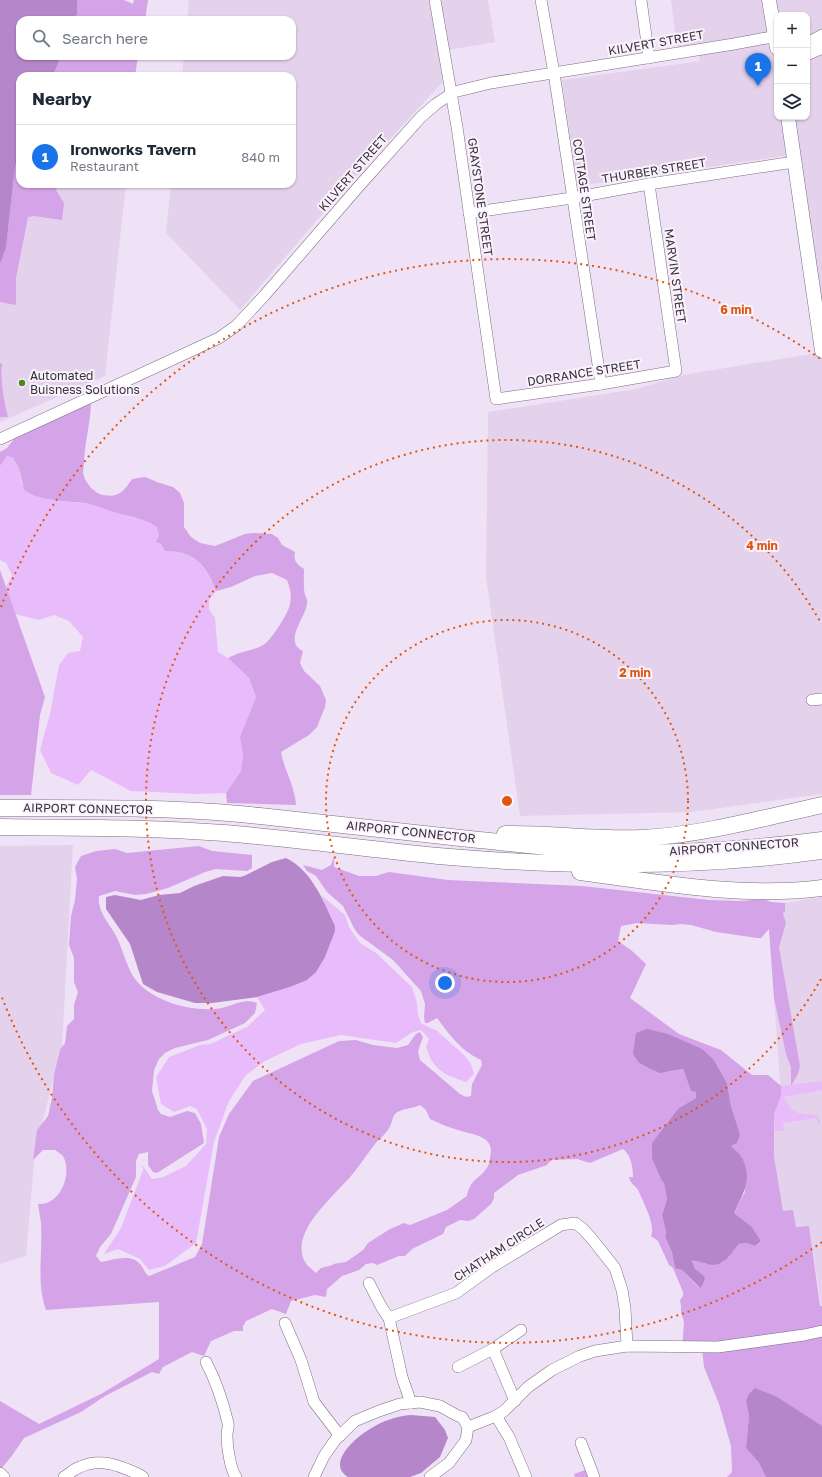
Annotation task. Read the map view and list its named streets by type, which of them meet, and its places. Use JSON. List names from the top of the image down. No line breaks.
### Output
{"streets":{"highway":["AIRPORT CONNECTOR"],"street":["KILVERT STREET","THURBER STREET","COTTAGE STREET","GRAYSTONE STREET","MARVIN STREET","DORRANCE STREET","CHATHAM CIRCLE"]},"crossings":[["KILVERT STREET","COTTAGE STREET"],["KILVERT STREET","GRAYSTONE STREET"],["THURBER STREET","COTTAGE STREET"],["THURBER STREET","GRAYSTONE STREET"],["THURBER STREET","MARVIN STREET"],["COTTAGE STREET","DORRANCE STREET"],["GRAYSTONE STREET","DORRANCE STREET"],["MARVIN STREET","DORRANCE STREET"]],"places":["Automated Buisness Solutions"],"page":{"map_buttons":["+","−"],"search":"Search here","pins":"1","heading":"Nearby","list":[{"mark":"1","name":"Ironworks Tavern","note":"Restaurant","value":"840 m"}]},"rings":["6 min","4 min","2 min"]}
